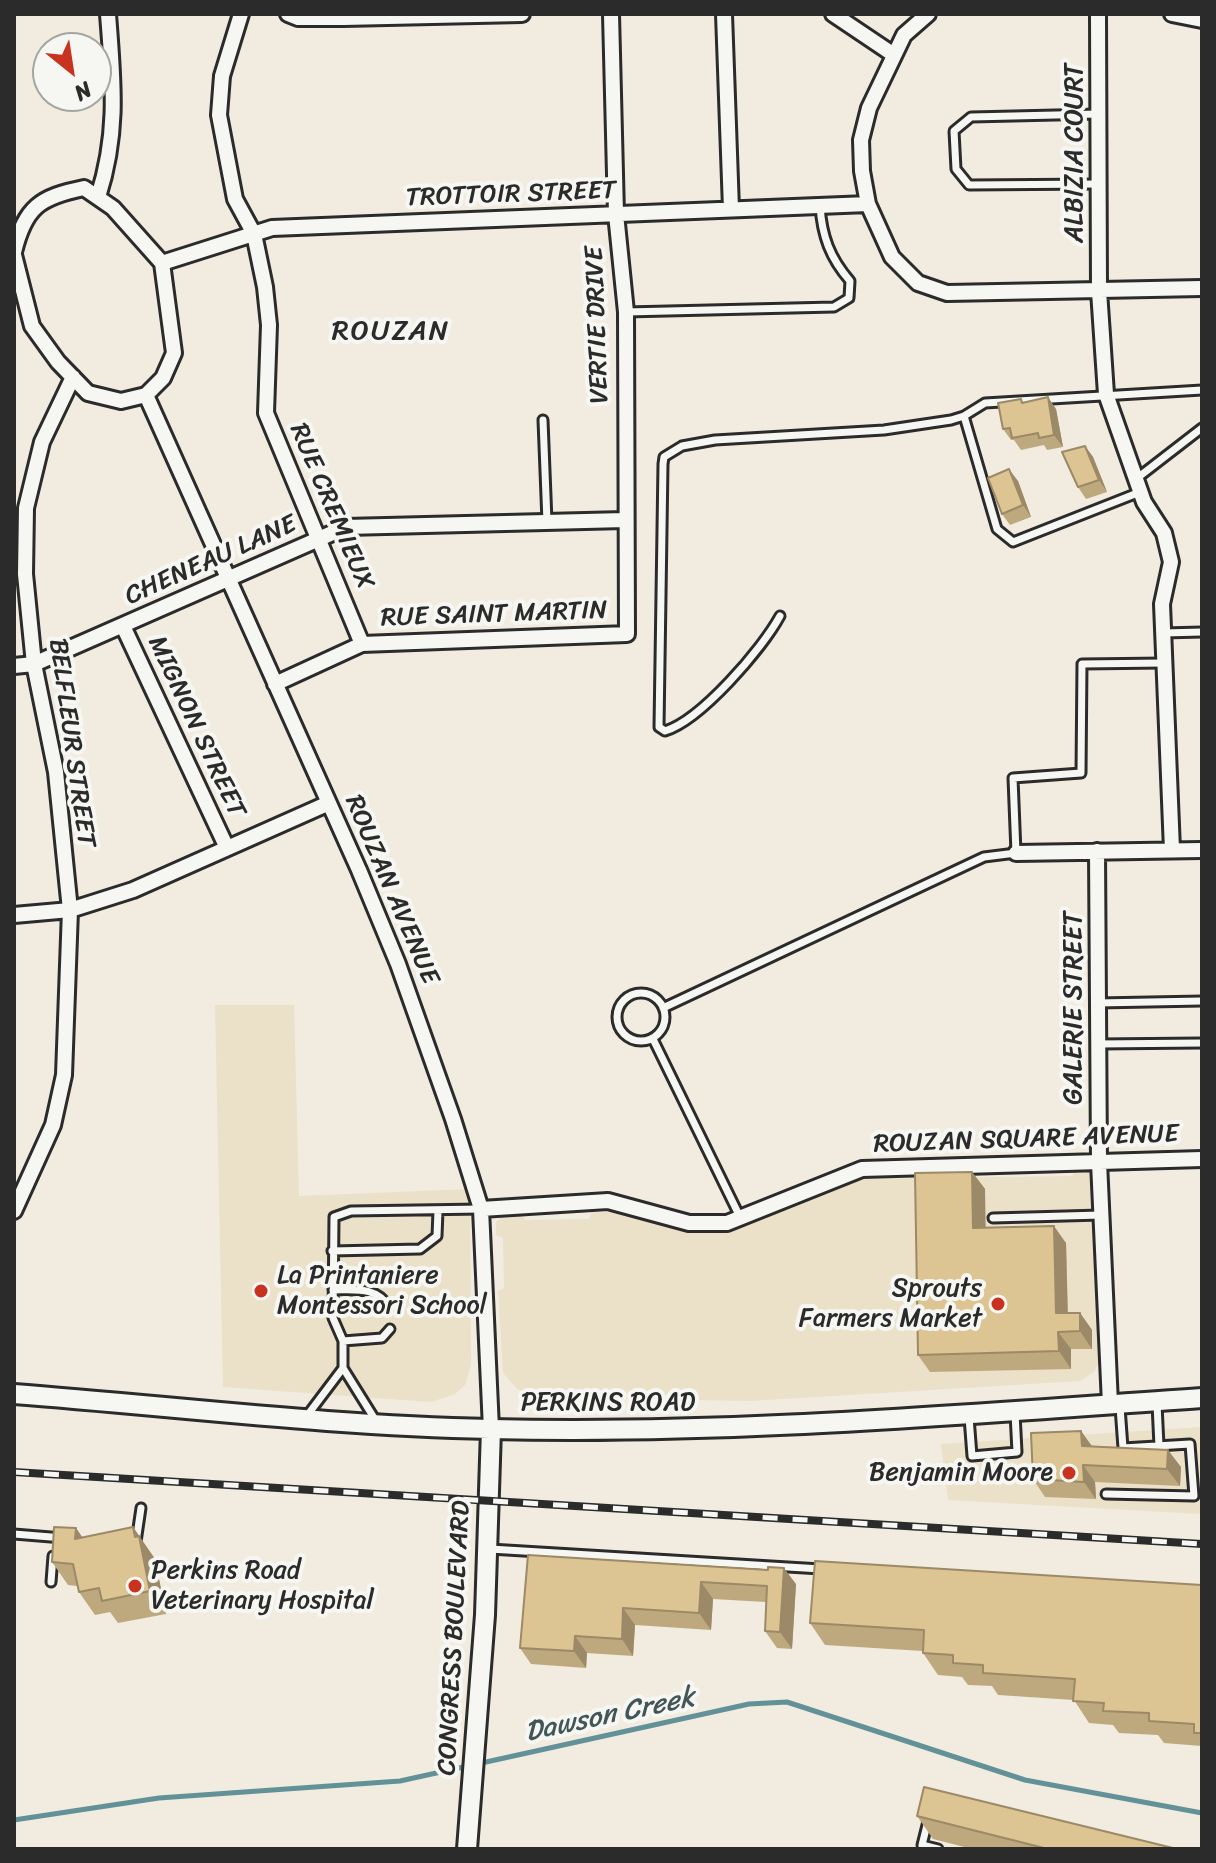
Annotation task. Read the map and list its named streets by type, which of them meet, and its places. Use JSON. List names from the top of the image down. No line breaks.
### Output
{"streets":{"main road":["PERKINS ROAD","CONGRESS BOULEVARD"],"street":["ALBIZIA COURT","TROTTOIR STREET","VERTIE DRIVE","RUE CREMIEUX","CHENEAU LANE","RUE SAINT MARTIN","MIGNON STREET","BELFLEUR STREET","ROUZAN AVENUE","GALERIE STREET","ROUZAN SQUARE AVENUE"]},"crossings":[["TROTTOIR STREET","VERTIE DRIVE"],["TROTTOIR STREET","RUE CREMIEUX"],["TROTTOIR STREET","BELFLEUR STREET"],["TROTTOIR STREET","ROUZAN AVENUE"],["VERTIE DRIVE","CHENEAU LANE"],["VERTIE DRIVE","RUE SAINT MARTIN"],["RUE CREMIEUX","CHENEAU LANE"],["RUE CREMIEUX","RUE SAINT MARTIN"],["CHENEAU LANE","MIGNON STREET"],["CHENEAU LANE","BELFLEUR STREET"],["CHENEAU LANE","ROUZAN AVENUE"],["RUE SAINT MARTIN","ROUZAN AVENUE"],["BELFLEUR STREET","ROUZAN AVENUE"],["ROUZAN AVENUE","ROUZAN SQUARE AVENUE"],["ROUZAN AVENUE","PERKINS ROAD"],["ROUZAN AVENUE","CONGRESS BOULEVARD"],["GALERIE STREET","ROUZAN SQUARE AVENUE"],["GALERIE STREET","PERKINS ROAD"],["PERKINS ROAD","CONGRESS BOULEVARD"]],"districts":["ROUZAN"],"water":["Dawson Creek"],"places":["La Printaniere Montessori School","Sprouts Farmers Market","Benjamin Moore","Perkins Road Veterinary Hospital"],"north":"bottom right"}
